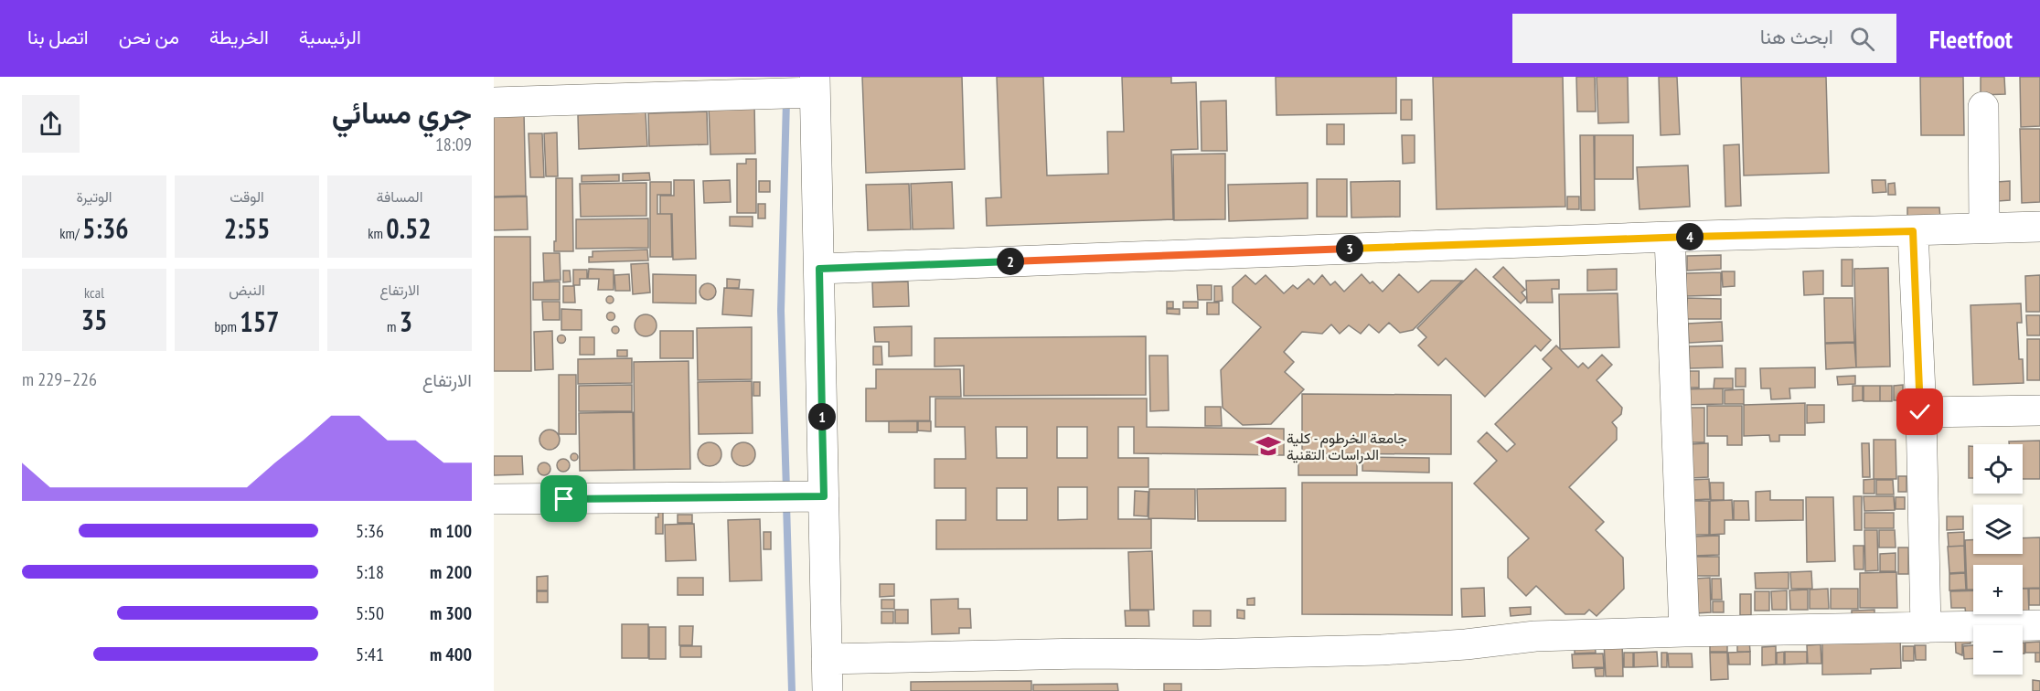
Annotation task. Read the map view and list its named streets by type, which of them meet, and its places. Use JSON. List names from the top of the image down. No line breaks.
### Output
{"places":{"school or university":["جامعة الخرطوم - كلية الدراسات التقنية"]},"page":{"header":"Fleetfoot","search":"ابحث هنا","nav":["الرئيسية","الخريطة","من نحن","اتصل بنا"],"heading":["جري مسائي","18:09"],"stats":[["المسافة","0.52 km"],["الوقت","2:55"],["الوتيرة","5:36 /km"],["الارتفاع","3 m"],["النبض","157 bpm"],["kcal","35"]],"pins":["4","3","2","1"],"chart":["الارتفاع","226–229 m"],"map_buttons":["+","−"],"list":[{"name":"100 m","note":"5:36"},{"name":"200 m","note":"5:18"},{"name":"300 m","note":"5:50"},{"name":"400 m","note":"5:41"}]}}
